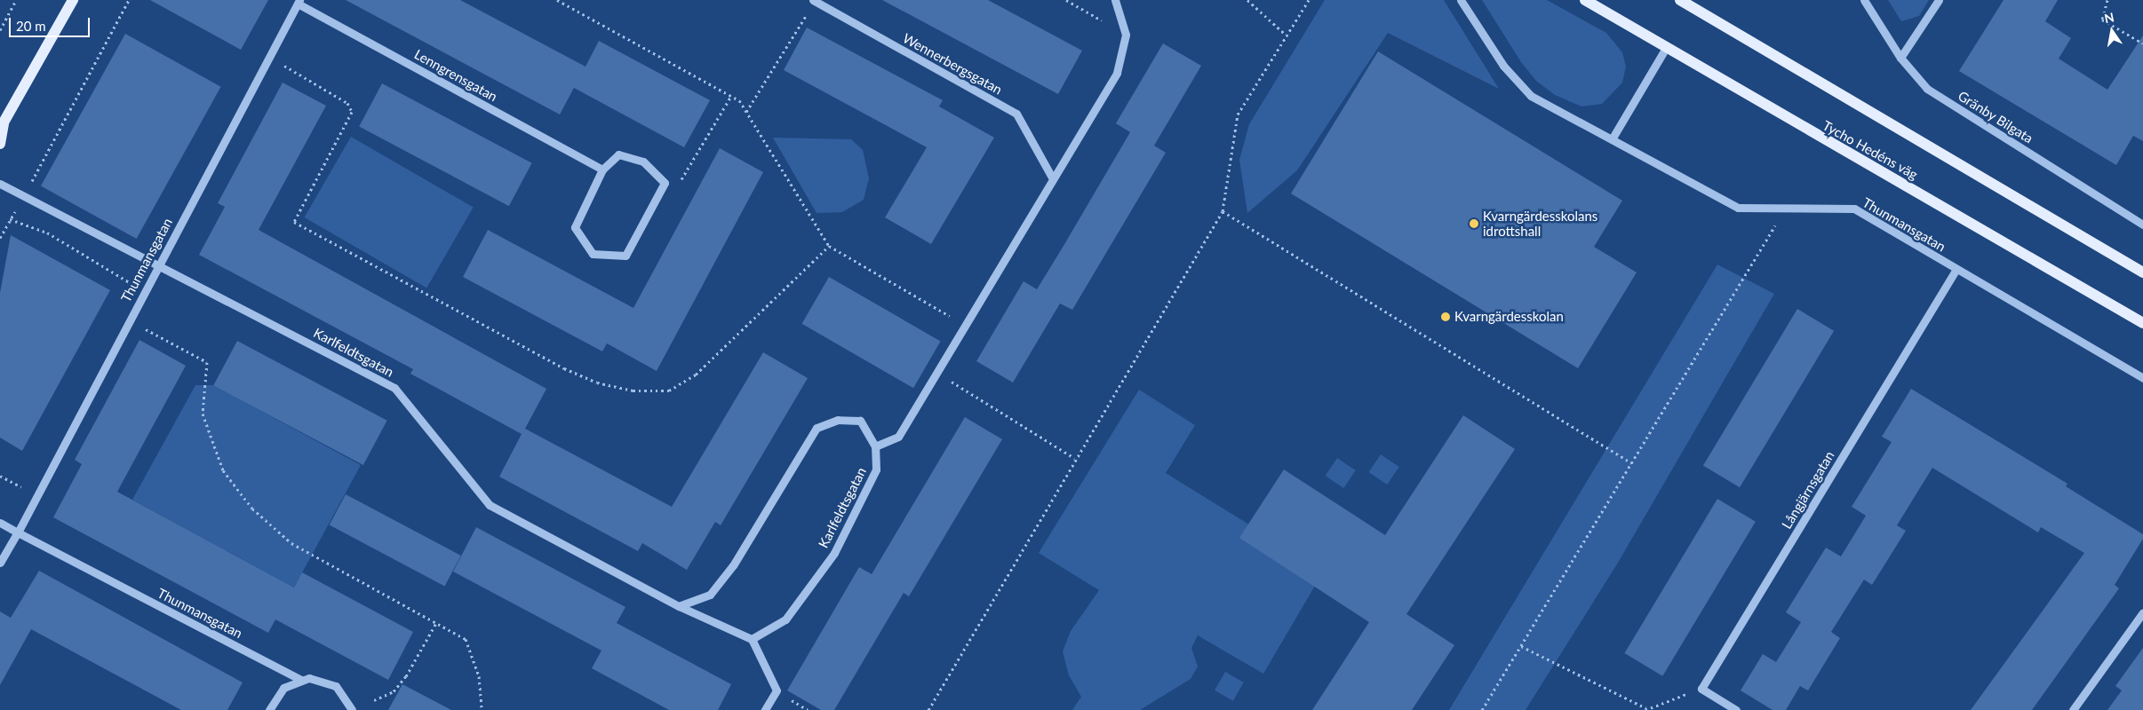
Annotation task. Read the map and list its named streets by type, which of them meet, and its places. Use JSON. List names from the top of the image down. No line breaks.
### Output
{"streets":{"main road":["Tycho Hedéns väg"],"street":["Wennerbergsgatan","Lenngrensgatan","Gränby Bilgata","Thunmansgatan","Karlfeldtsgatan","Långjärnsgatan"]},"crossings":[["Lenngrensgatan","Thunmansgatan"],["Thunmansgatan","Karlfeldtsgatan"],["Thunmansgatan","Långjärnsgatan"]],"places":["Kvarngärdesskolans idrottshall","Kvarngärdesskolan"],"scale_bar":"20 m","north":"top"}
